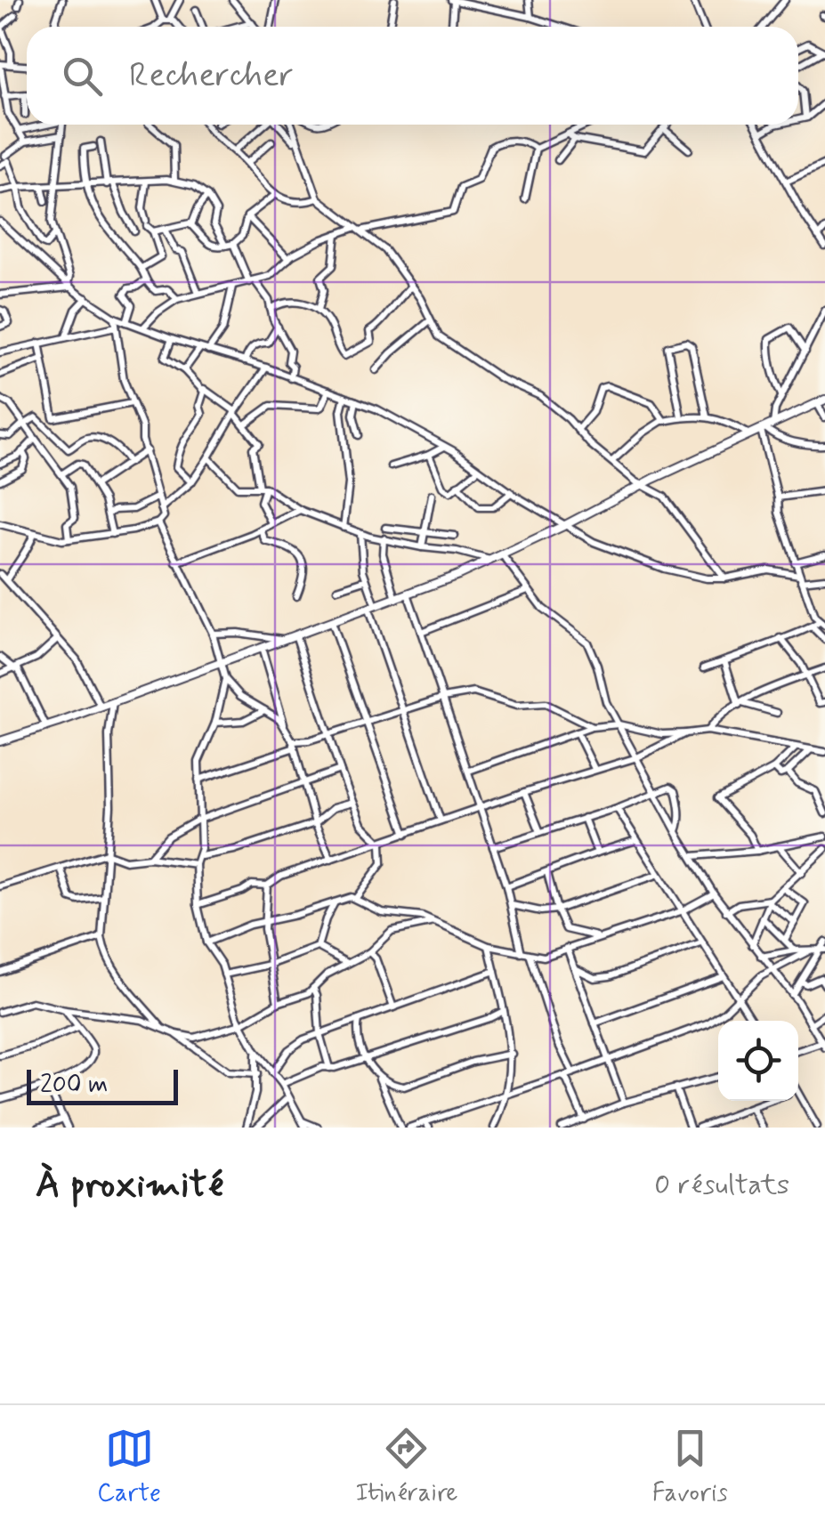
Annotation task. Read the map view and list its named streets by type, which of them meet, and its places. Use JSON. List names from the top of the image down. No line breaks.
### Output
{"scale_bar":"200 m","page":{"search":"Rechercher","scale":"200 m","heading":["À proximité","0 résultats"],"nav":["Carte","Itinéraire","Favoris"]}}
